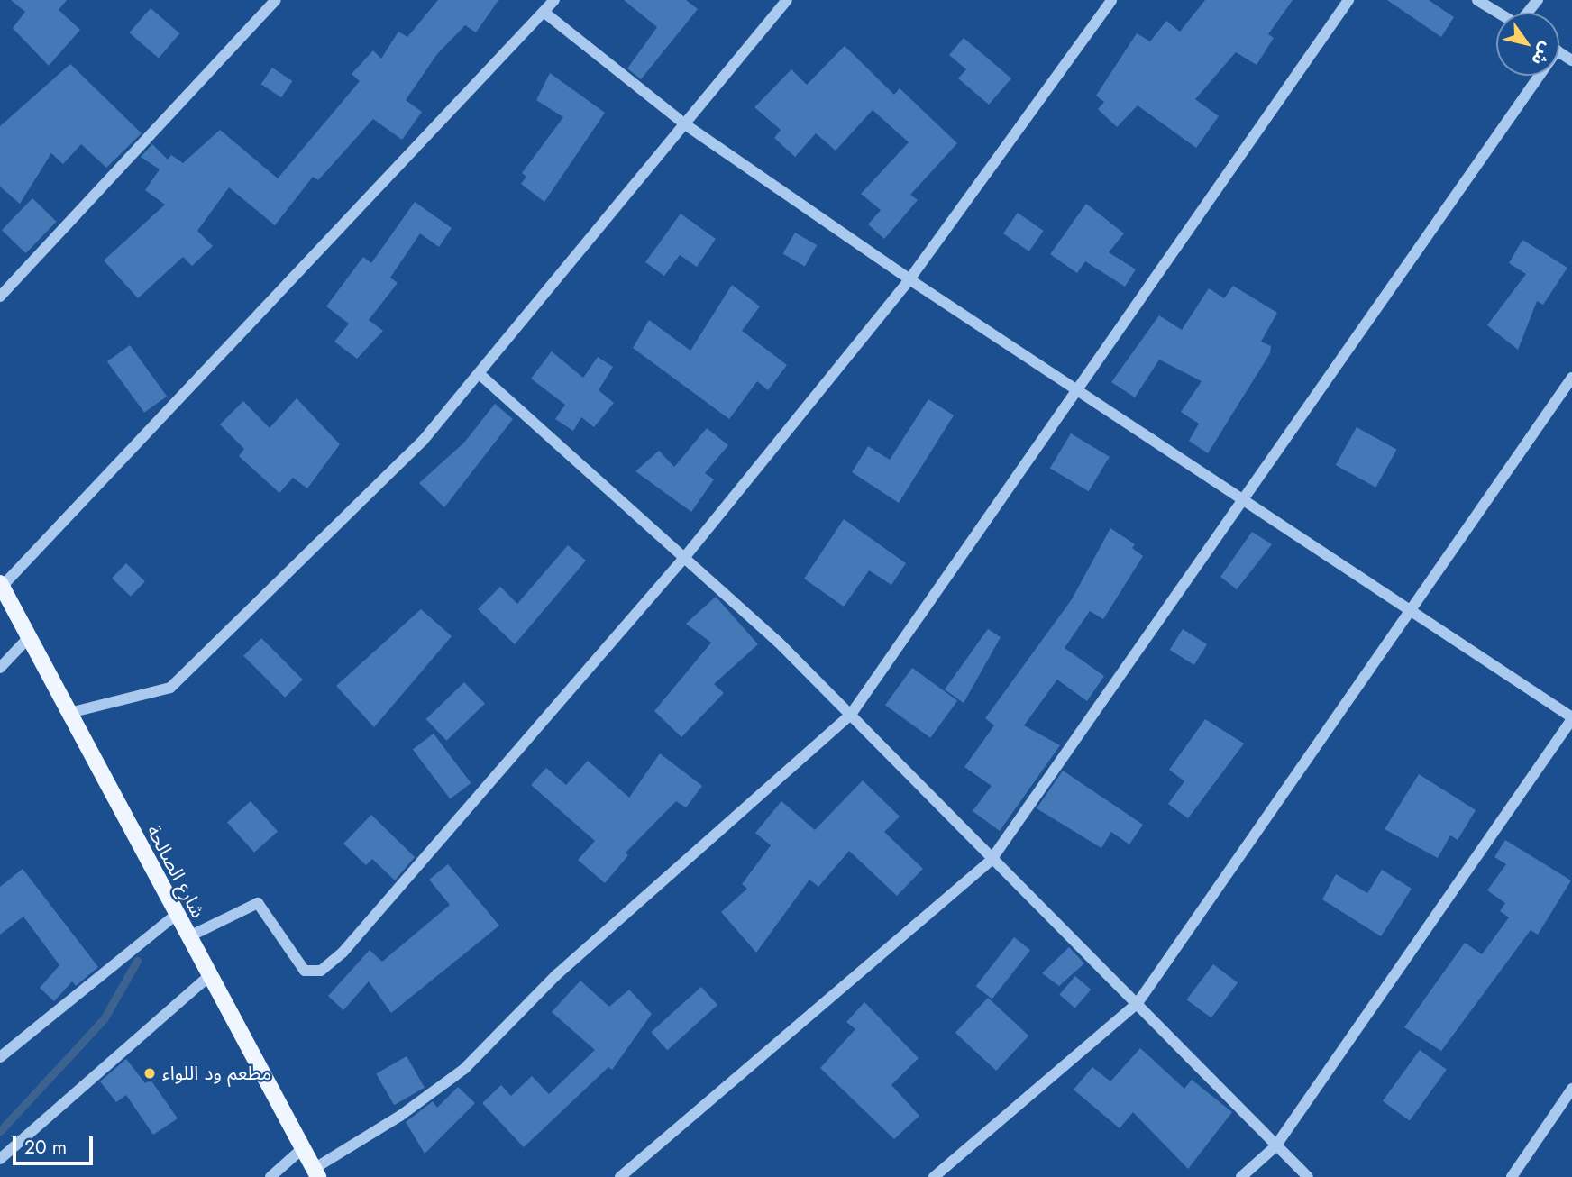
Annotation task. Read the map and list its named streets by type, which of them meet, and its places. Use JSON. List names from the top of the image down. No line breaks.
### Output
{"streets":{"main road":["شارع الصالحة"]},"places":["مطعم ود اللواء"],"scale_bar":"20 m","north":"bottom right"}
